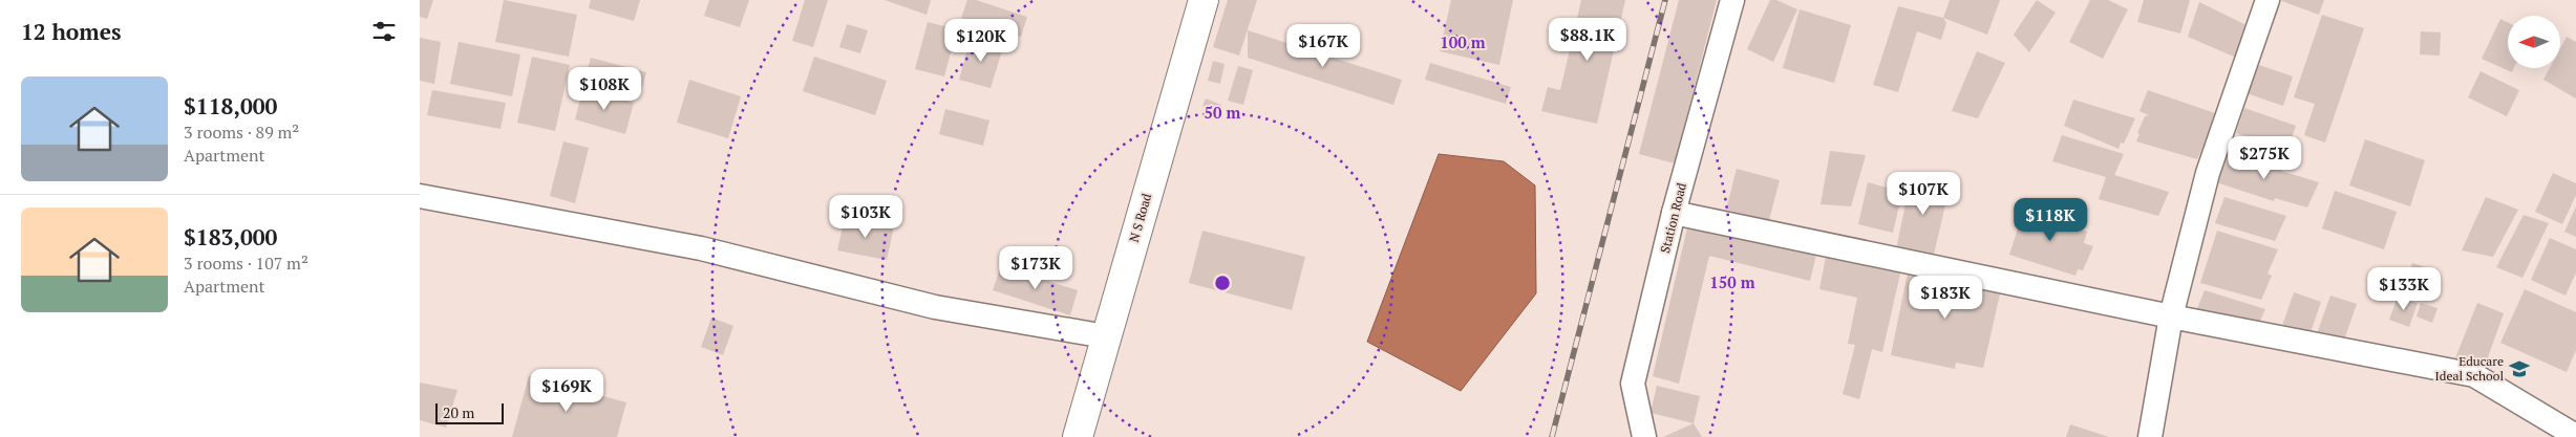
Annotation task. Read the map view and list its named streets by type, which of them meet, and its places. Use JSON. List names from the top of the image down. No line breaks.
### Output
{"streets":{"main road":["N S Road"],"street":["Station Road"]},"places":{"school or university":["Educare Ideal School"]},"scale_bar":"20 m","north":"left","page":{"heading":"12 homes","price":["$88.1K","$120K","$167K","$108K","$275K","$107K","$103K","$118K","$173K","$133K","$183K","$169K"],"list":[{"name":"$118,000","note":"3 rooms · 89 m² · Apartment"},{"name":"$183,000","note":"3 rooms · 107 m² · Apartment"}],"scale":"20 m"},"rings":["100 m","50 m","150 m"]}
